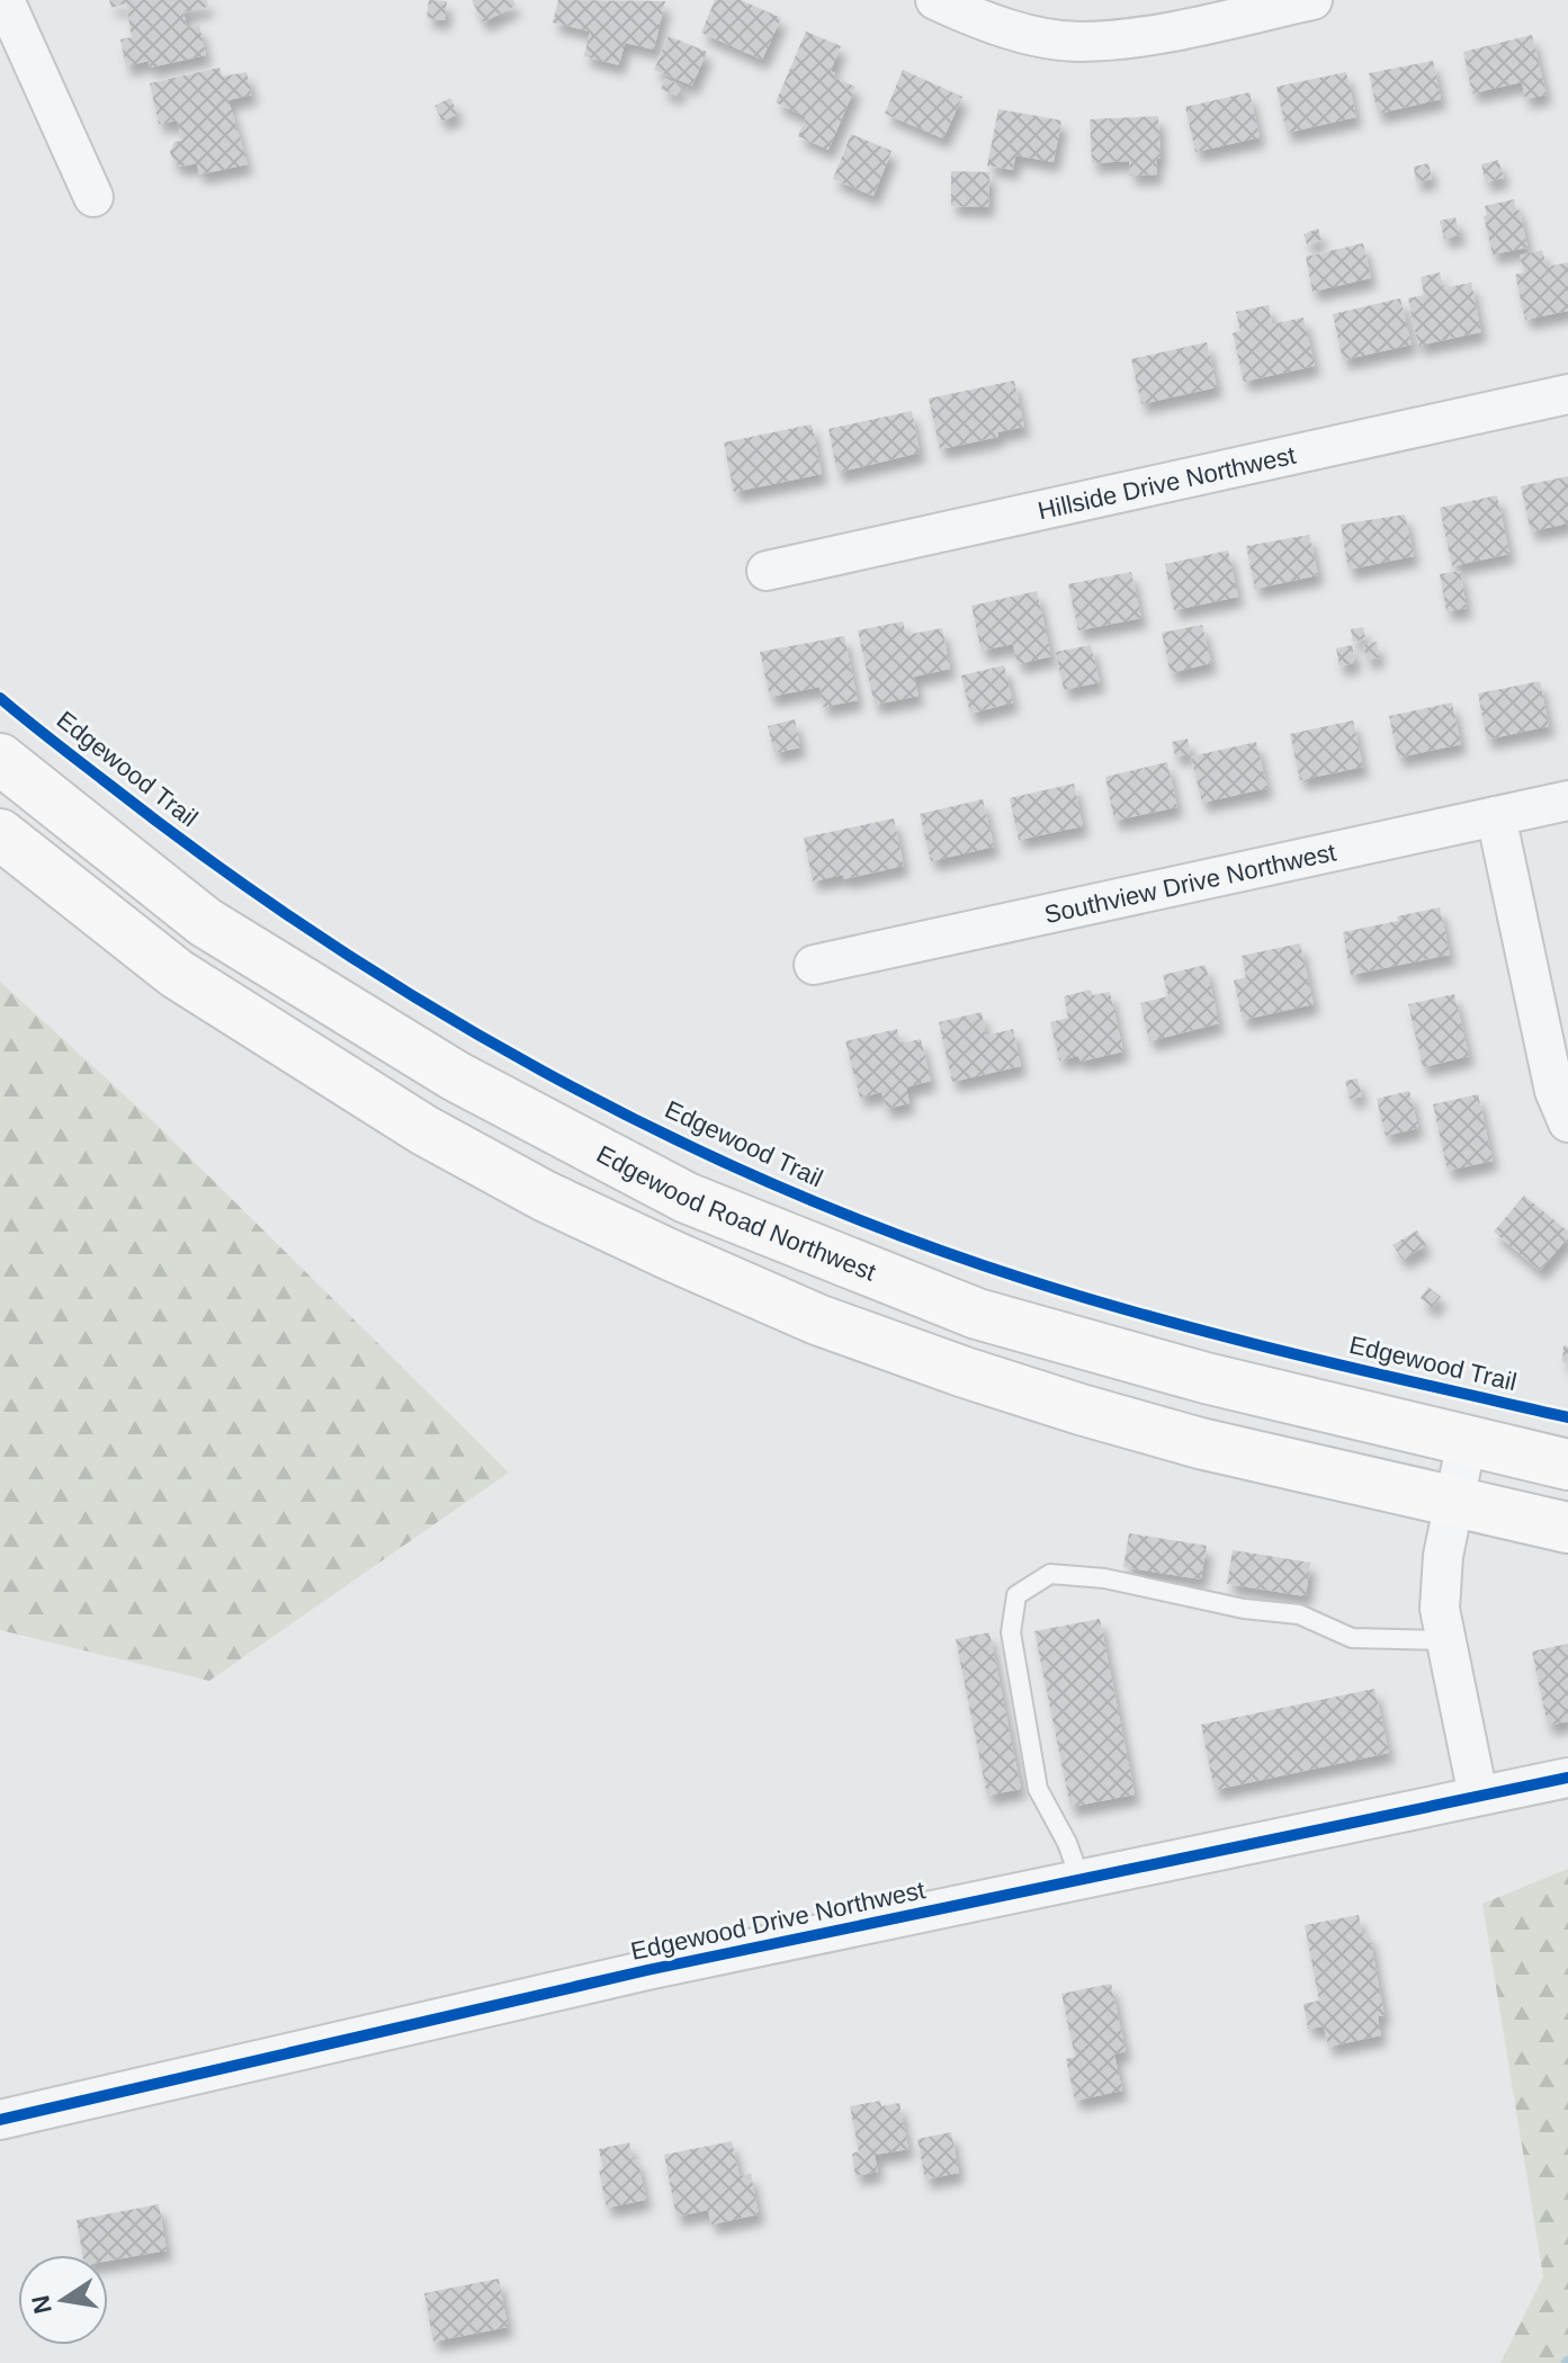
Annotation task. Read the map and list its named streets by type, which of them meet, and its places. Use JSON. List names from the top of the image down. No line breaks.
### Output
{"streets":{"main road":["Edgewood Road Northwest"],"street":["Hillside Drive Northwest","Southview Drive Northwest","Edgewood Drive Northwest"],"cycle path":["Edgewood Trail"]},"north":"left"}
